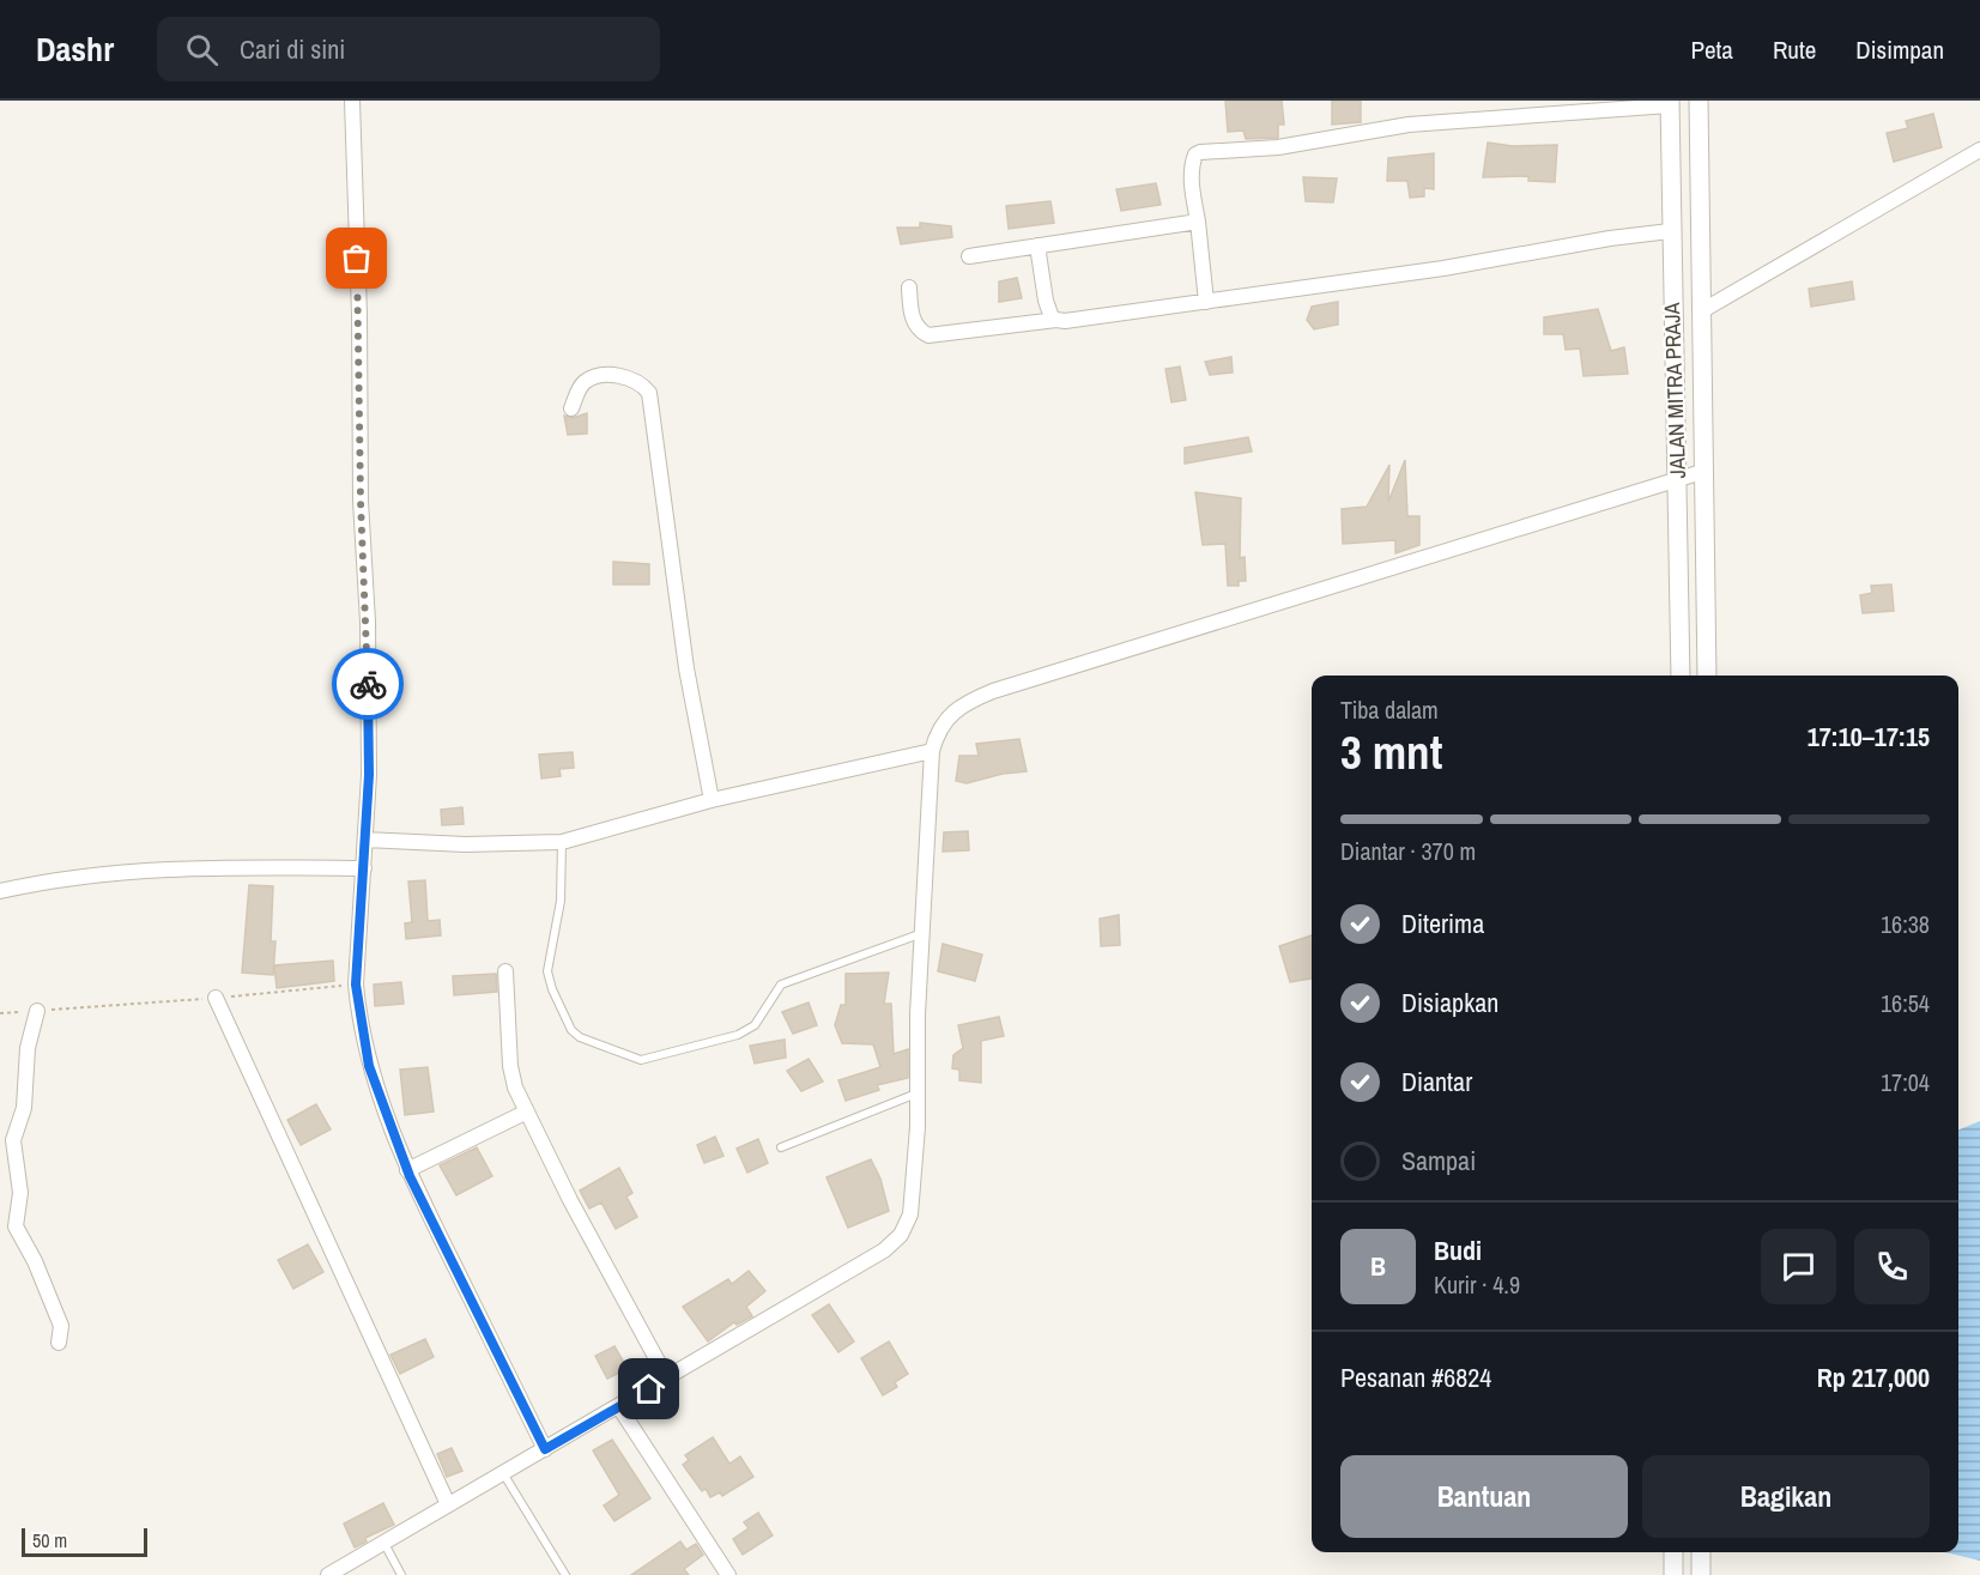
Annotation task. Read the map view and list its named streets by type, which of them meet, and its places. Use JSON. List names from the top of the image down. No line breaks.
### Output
{"streets":{"street":["JALAN MITRA PRAJA"]},"scale_bar":"50 m","page":{"header":"Dashr","search":"Cari di sini","nav":["Peta","Rute","Disimpan"],"heading":["3 mnt","Tiba dalam","17:10–17:15"],"panel":["Budi","Kurir · 4.9","Pesanan #6824","Rp 217,000"],"bar":"Diantar · 370 m","list":[["Diterima","16:38"],["Disiapkan","16:54"],["Diantar","17:04"],"Sampai"],"round":"B","buttons":["Bantuan","Bagikan"],"scale":"50 m"}}
